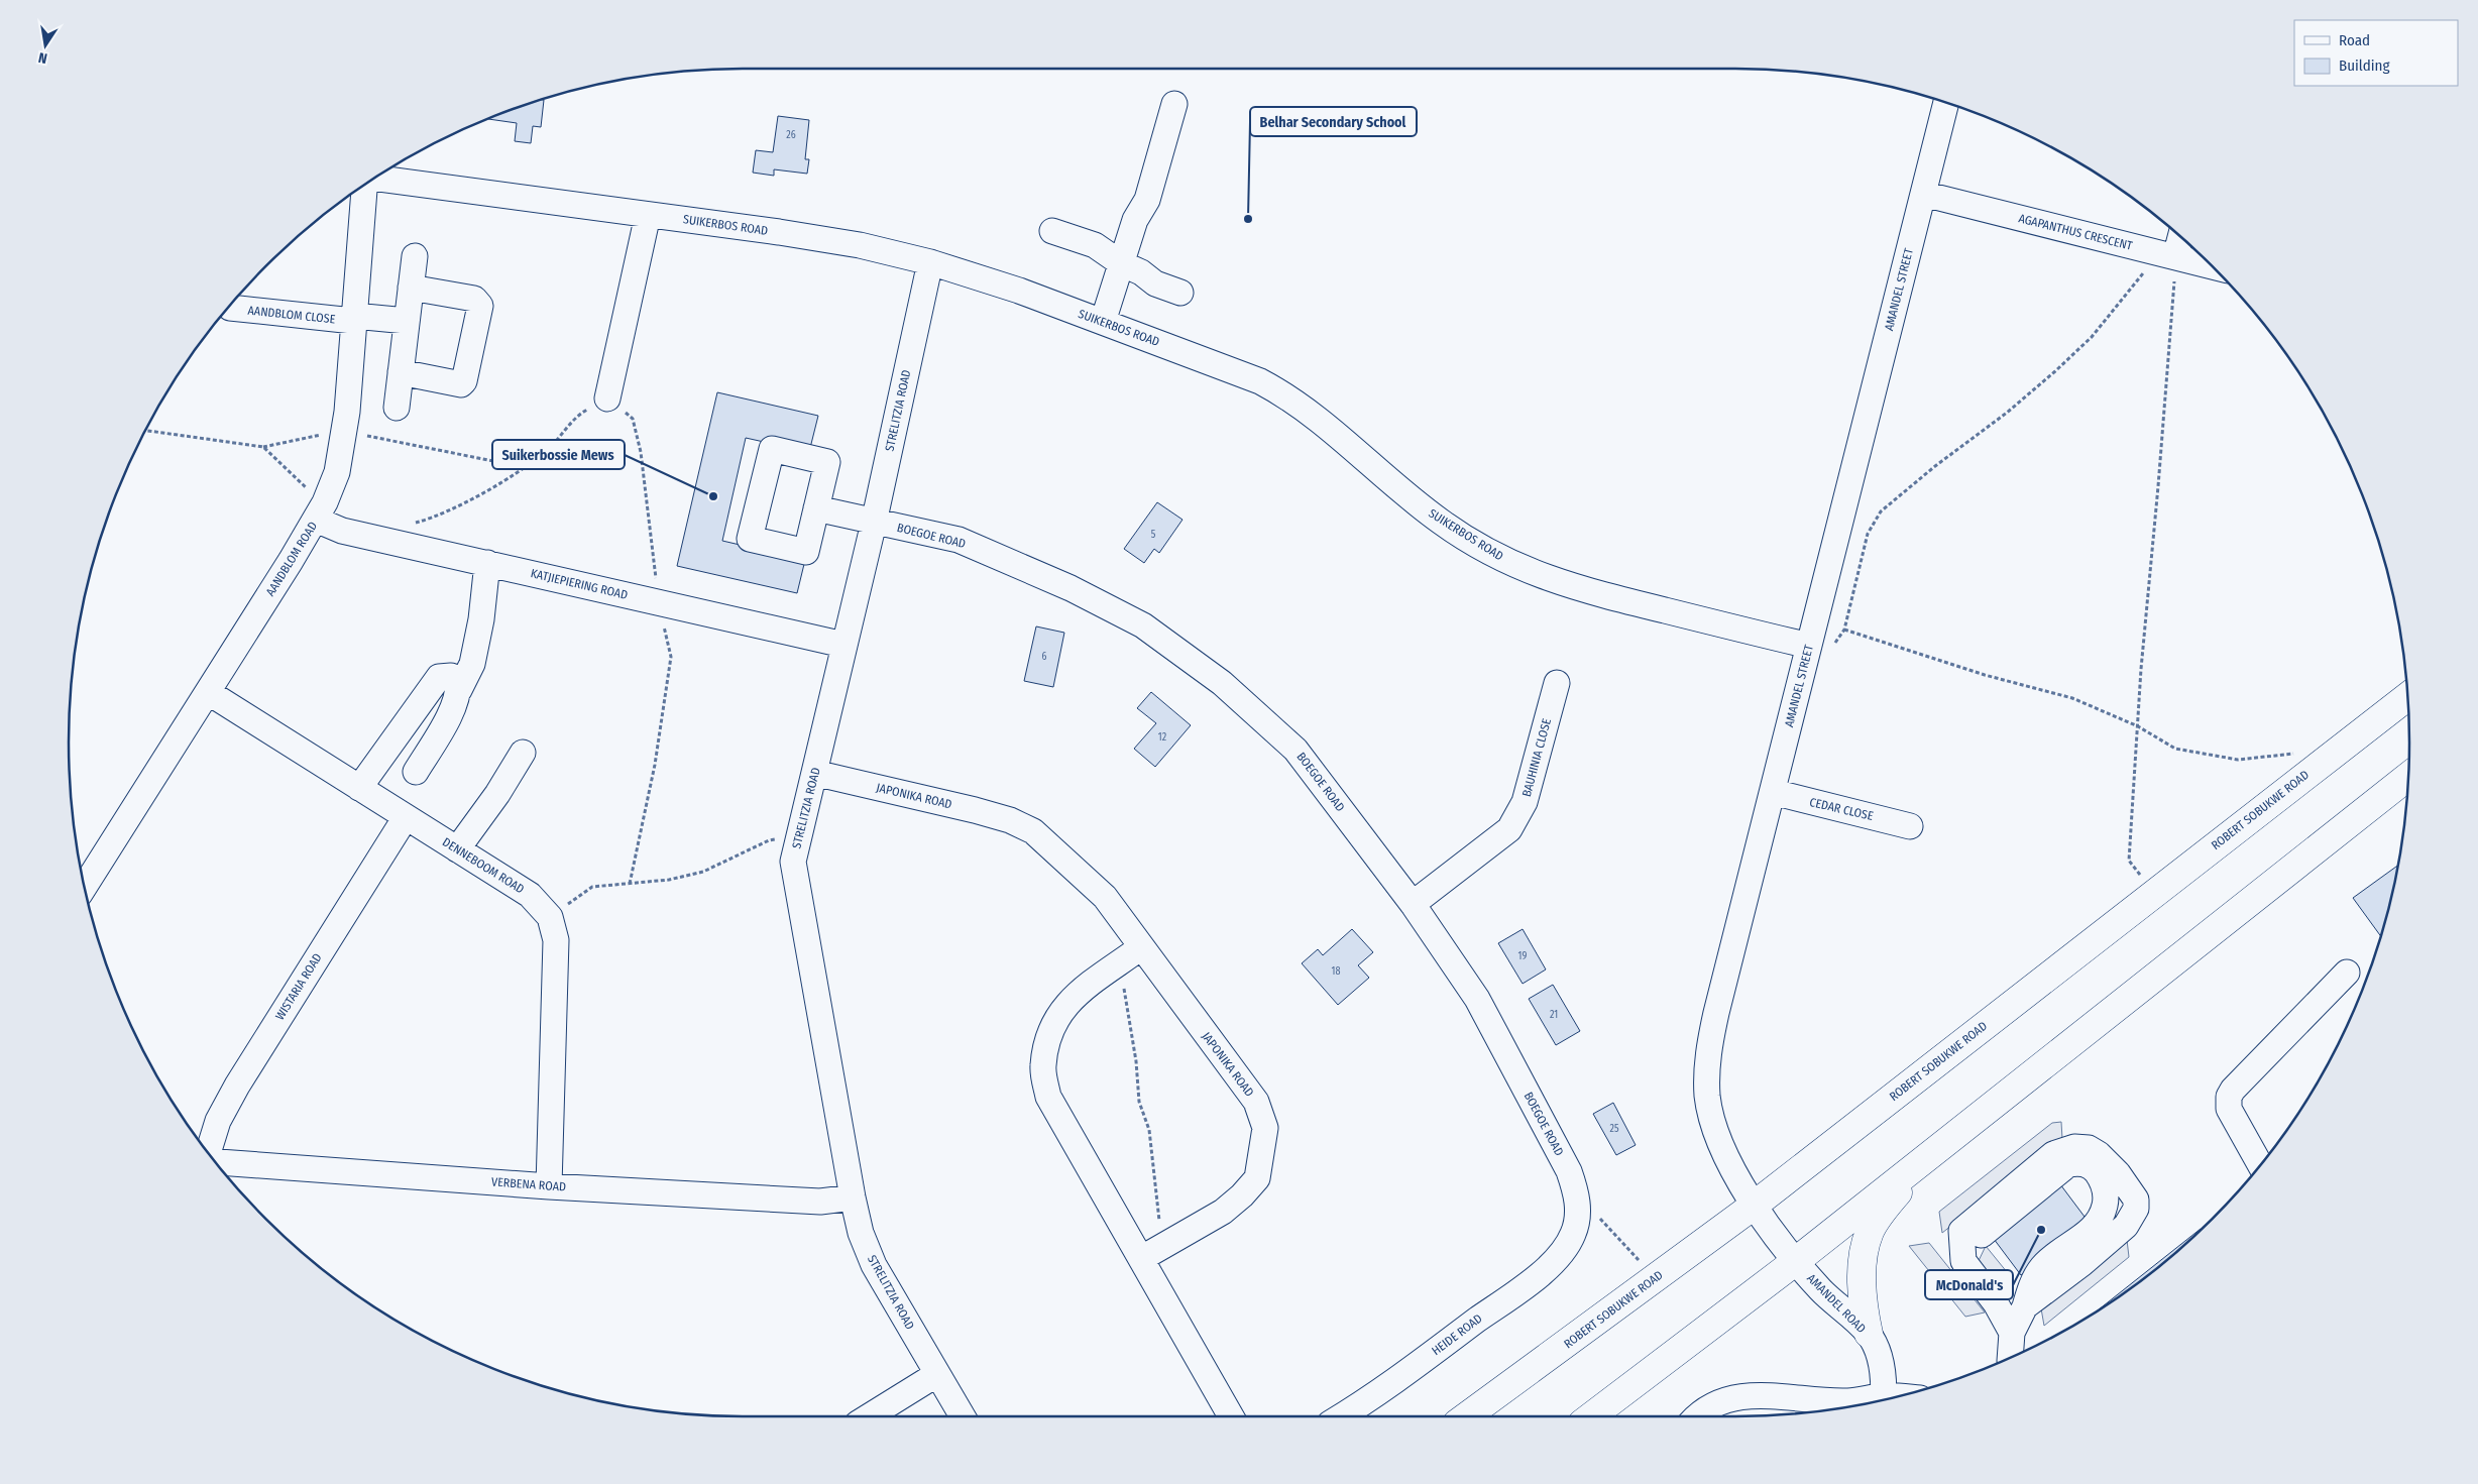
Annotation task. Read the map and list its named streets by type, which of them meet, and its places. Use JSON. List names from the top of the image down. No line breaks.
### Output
{"streets":{"main road":["ROBERT SOBUKWE ROAD"],"street":["SUIKERBOS ROAD","AGAPANTHUS CRESCENT","AMANDEL STREET","AANDBLOM CLOSE","STRELITZIA ROAD","BOEGOE ROAD","AANDBLOM ROAD","KATJIEPIERING ROAD","BAUHINIA CLOSE","JAPONIKA ROAD","CEDAR CLOSE","DENNEBOOM ROAD","WISTARIA ROAD","VERBENA ROAD","AMANDEL ROAD","HEIDE ROAD"]},"crossings":[["SUIKERBOS ROAD","AMANDEL STREET"],["SUIKERBOS ROAD","STRELITZIA ROAD"],["AGAPANTHUS CRESCENT","AMANDEL STREET"],["AMANDEL STREET","CEDAR CLOSE"],["AMANDEL STREET","ROBERT SOBUKWE ROAD"],["AMANDEL STREET","AMANDEL ROAD"],["AANDBLOM CLOSE","AANDBLOM ROAD"],["STRELITZIA ROAD","BOEGOE ROAD"],["STRELITZIA ROAD","KATJIEPIERING ROAD"],["STRELITZIA ROAD","JAPONIKA ROAD"],["STRELITZIA ROAD","VERBENA ROAD"],["BOEGOE ROAD","BAUHINIA CLOSE"],["BOEGOE ROAD","HEIDE ROAD"],["AANDBLOM ROAD","KATJIEPIERING ROAD"],["AANDBLOM ROAD","DENNEBOOM ROAD"],["DENNEBOOM ROAD","WISTARIA ROAD"],["DENNEBOOM ROAD","VERBENA ROAD"]],"places":["Belhar Secondary School","Suikerbossie Mews","McDonald's"],"house_numbers":["26","5","6","12","19","18","21","25"],"legend":["Road","Building"],"north":"bottom"}
